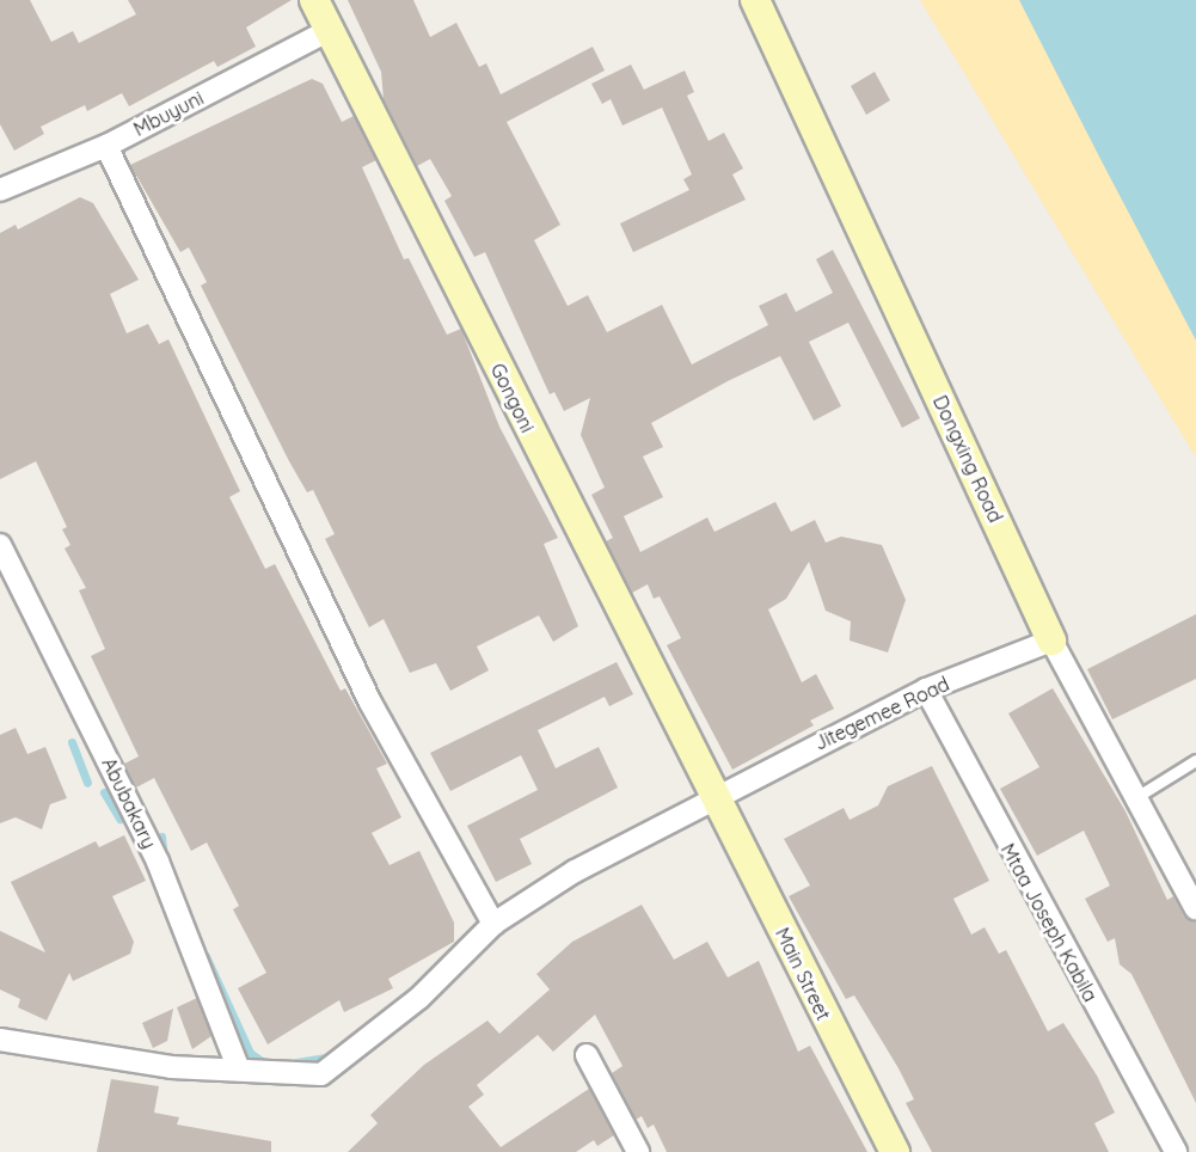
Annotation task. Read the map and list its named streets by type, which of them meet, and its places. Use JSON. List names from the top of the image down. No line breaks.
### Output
{"streets":{"street":["Mbuyuni","Gongoni","Dongxing Road","Jitegemee Road","Abubakary","Mtaa Joseph Kabila","Main Street"]},"crossings":[["Mbuyuni","Gongoni"],["Gongoni","Jitegemee Road"],["Gongoni","Main Street"],["Dongxing Road","Jitegemee Road"],["Jitegemee Road","Abubakary"],["Jitegemee Road","Mtaa Joseph Kabila"],["Jitegemee Road","Main Street"]]}
